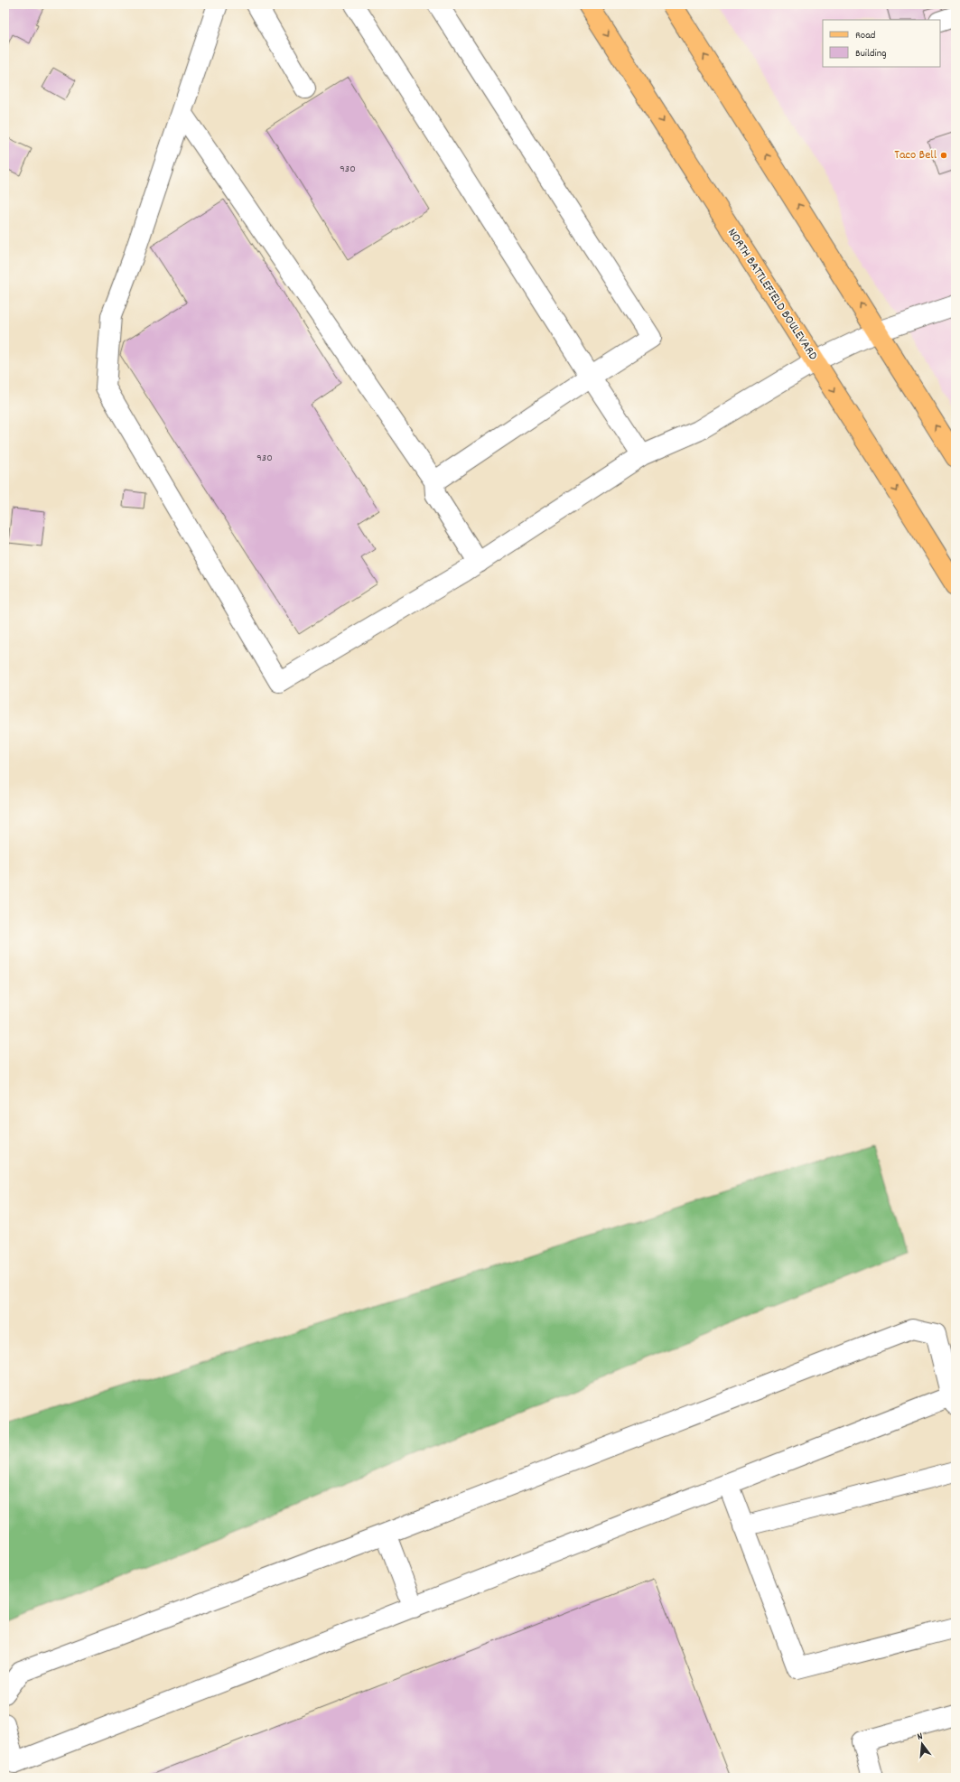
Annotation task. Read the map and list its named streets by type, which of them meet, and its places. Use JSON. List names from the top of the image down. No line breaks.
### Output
{"streets":{"main road":["NORTH BATTLEFIELD BOULEVARD"]},"places":["Taco Bell"],"house_numbers":["930","930"],"legend":["Road","Building"],"north":"top"}
